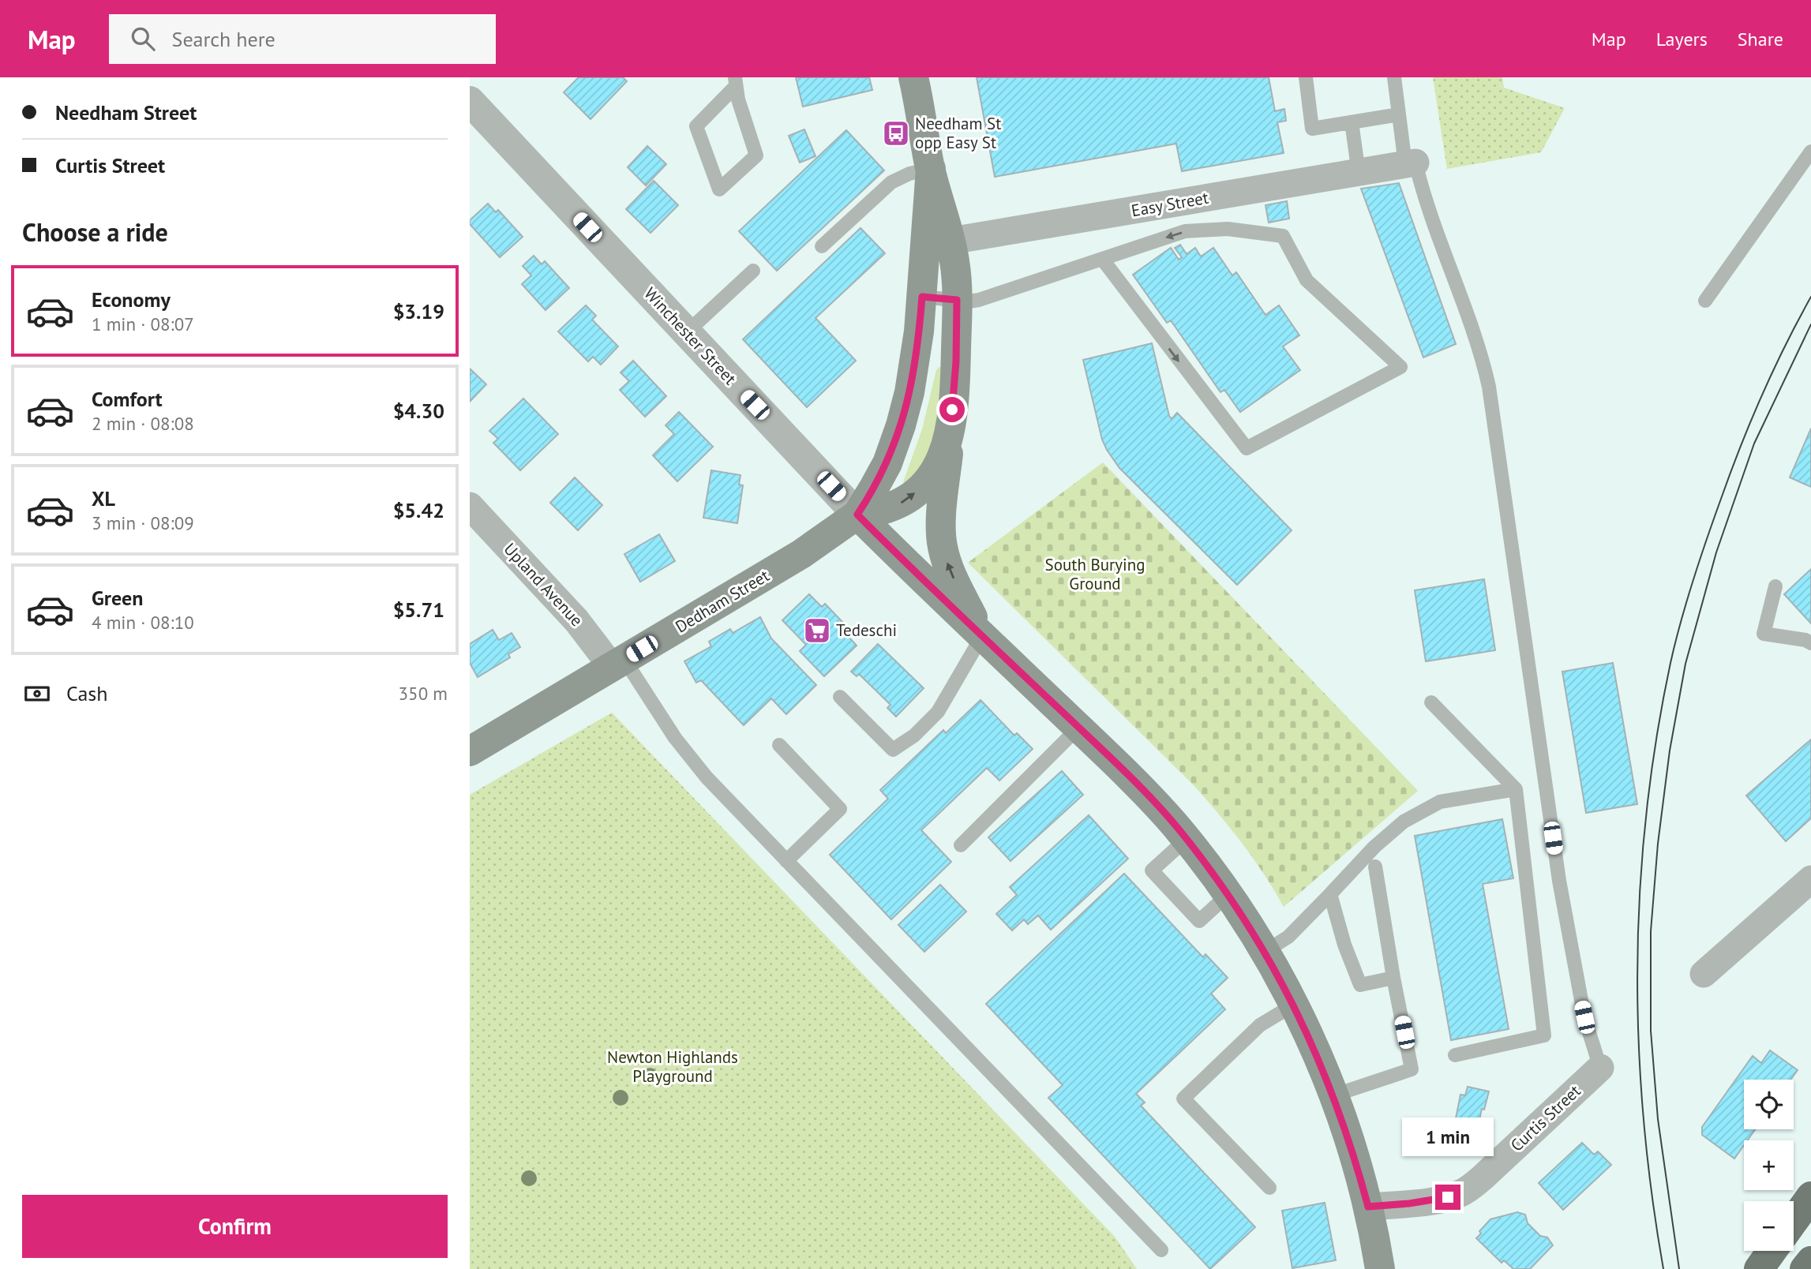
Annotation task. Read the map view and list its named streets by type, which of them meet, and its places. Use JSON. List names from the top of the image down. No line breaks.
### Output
{"streets":{"main road":["Winchester Street","Dedham Street"],"street":["Easy Street","Upland Avenue","Curtis Street"]},"crossings":[["Winchester Street","Dedham Street"],["Winchester Street","Curtis Street"],["Upland Avenue","Dedham Street"]],"parks":["South Burying Ground","Newton Highlands Playground"],"places":{"bus stop":["Needham St opp Easy St"],"supermarket":["Tedeschi"]},"page":{"header":"Map","search":"Search here","nav":["Map","Layers","Share"],"banner":["Needham Street","Curtis Street"],"heading":"Choose a ride","list":[{"name":"Economy","note":"1 min · 08:07","value":"$3.19"},{"name":"Comfort","note":"2 min · 08:08","value":"$4.30"},{"name":"XL","note":"3 min · 08:09","value":"$5.42"},{"name":"Green","note":"4 min · 08:10","value":"$5.71"}],"pay":["Cash","350 m"],"map_buttons":["+","−"],"bubble":"1 min","buttons":"Confirm"}}
